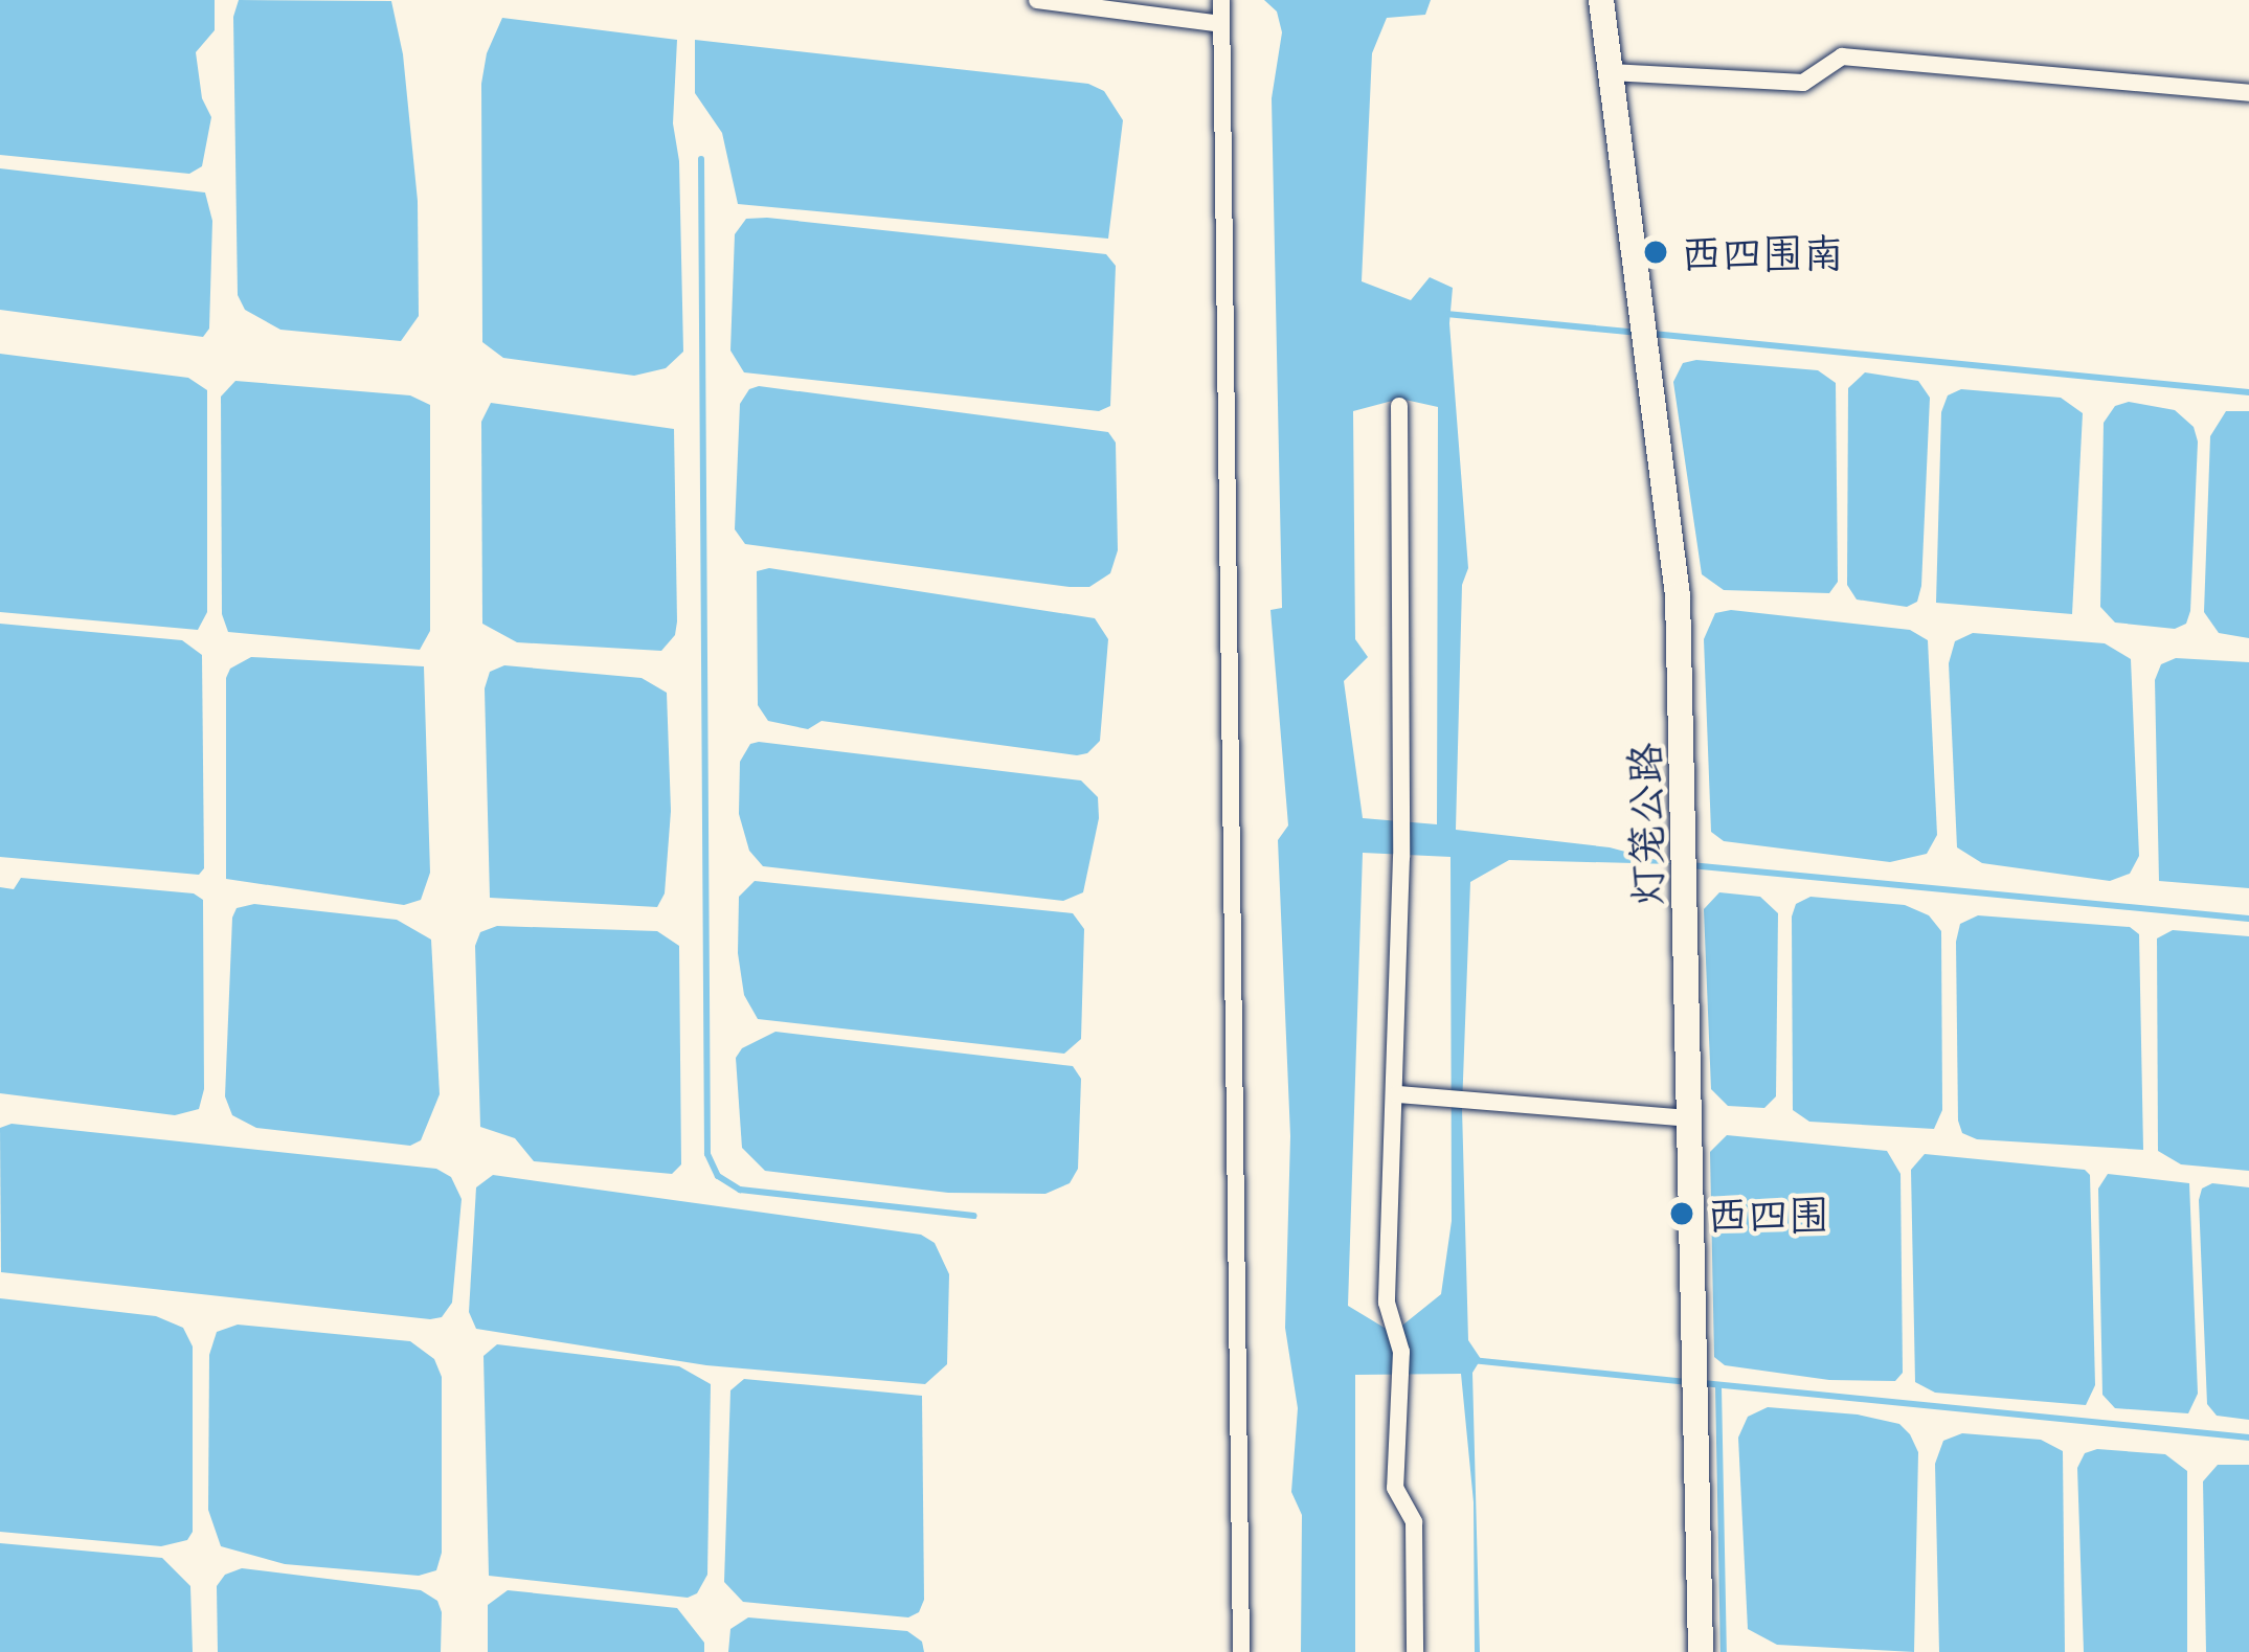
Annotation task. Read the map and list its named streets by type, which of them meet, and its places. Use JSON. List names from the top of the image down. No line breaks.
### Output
{"streets":{"street":["灯笼公路"]},"places":["西四围南","西四围"]}
